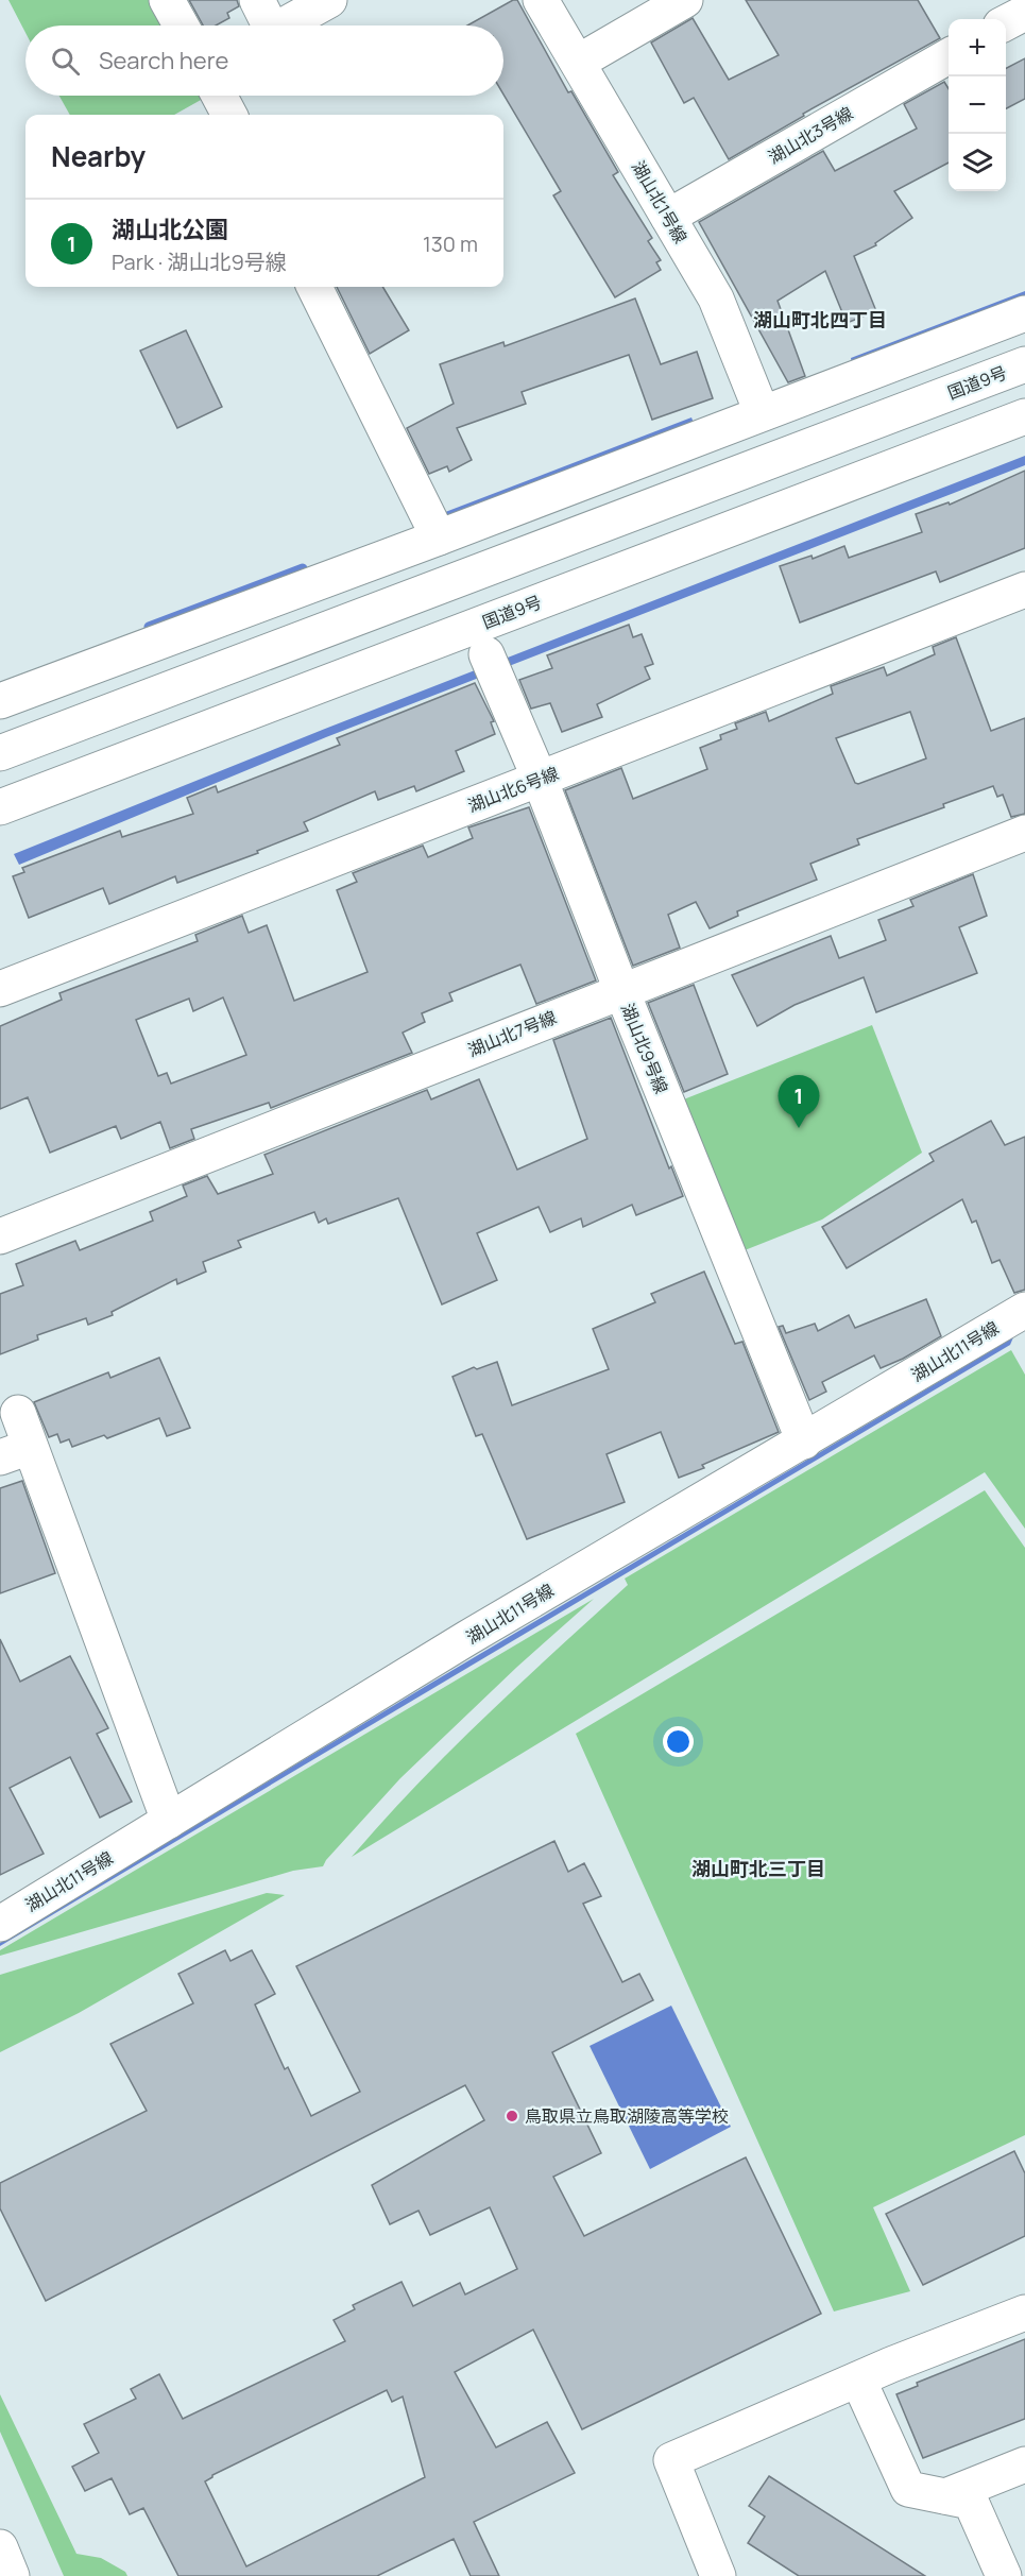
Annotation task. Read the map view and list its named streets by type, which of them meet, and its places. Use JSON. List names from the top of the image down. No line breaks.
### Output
{"streets":{"main road":["湖山北3号線","湖山北1号線","国道9号","湖山北6号線","湖山北7号線","湖山北9号線","湖山北11号線"]},"crossings":[["湖山北3号線","湖山北1号線"],["湖山北6号線","湖山北9号線"],["湖山北7号線","湖山北9号線"],["湖山北9号線","湖山北11号線"]],"districts":["湖山町北四丁目","湖山町北三丁目"],"places":["鳥取県立鳥取湖陵高等学校"],"page":{"map_buttons":["+","−"],"search":"Search here","heading":"Nearby","list":[{"mark":"1","name":"湖山北公園","note":"Park · 湖山北9号線","value":"130 m"}],"pins":"1"}}
